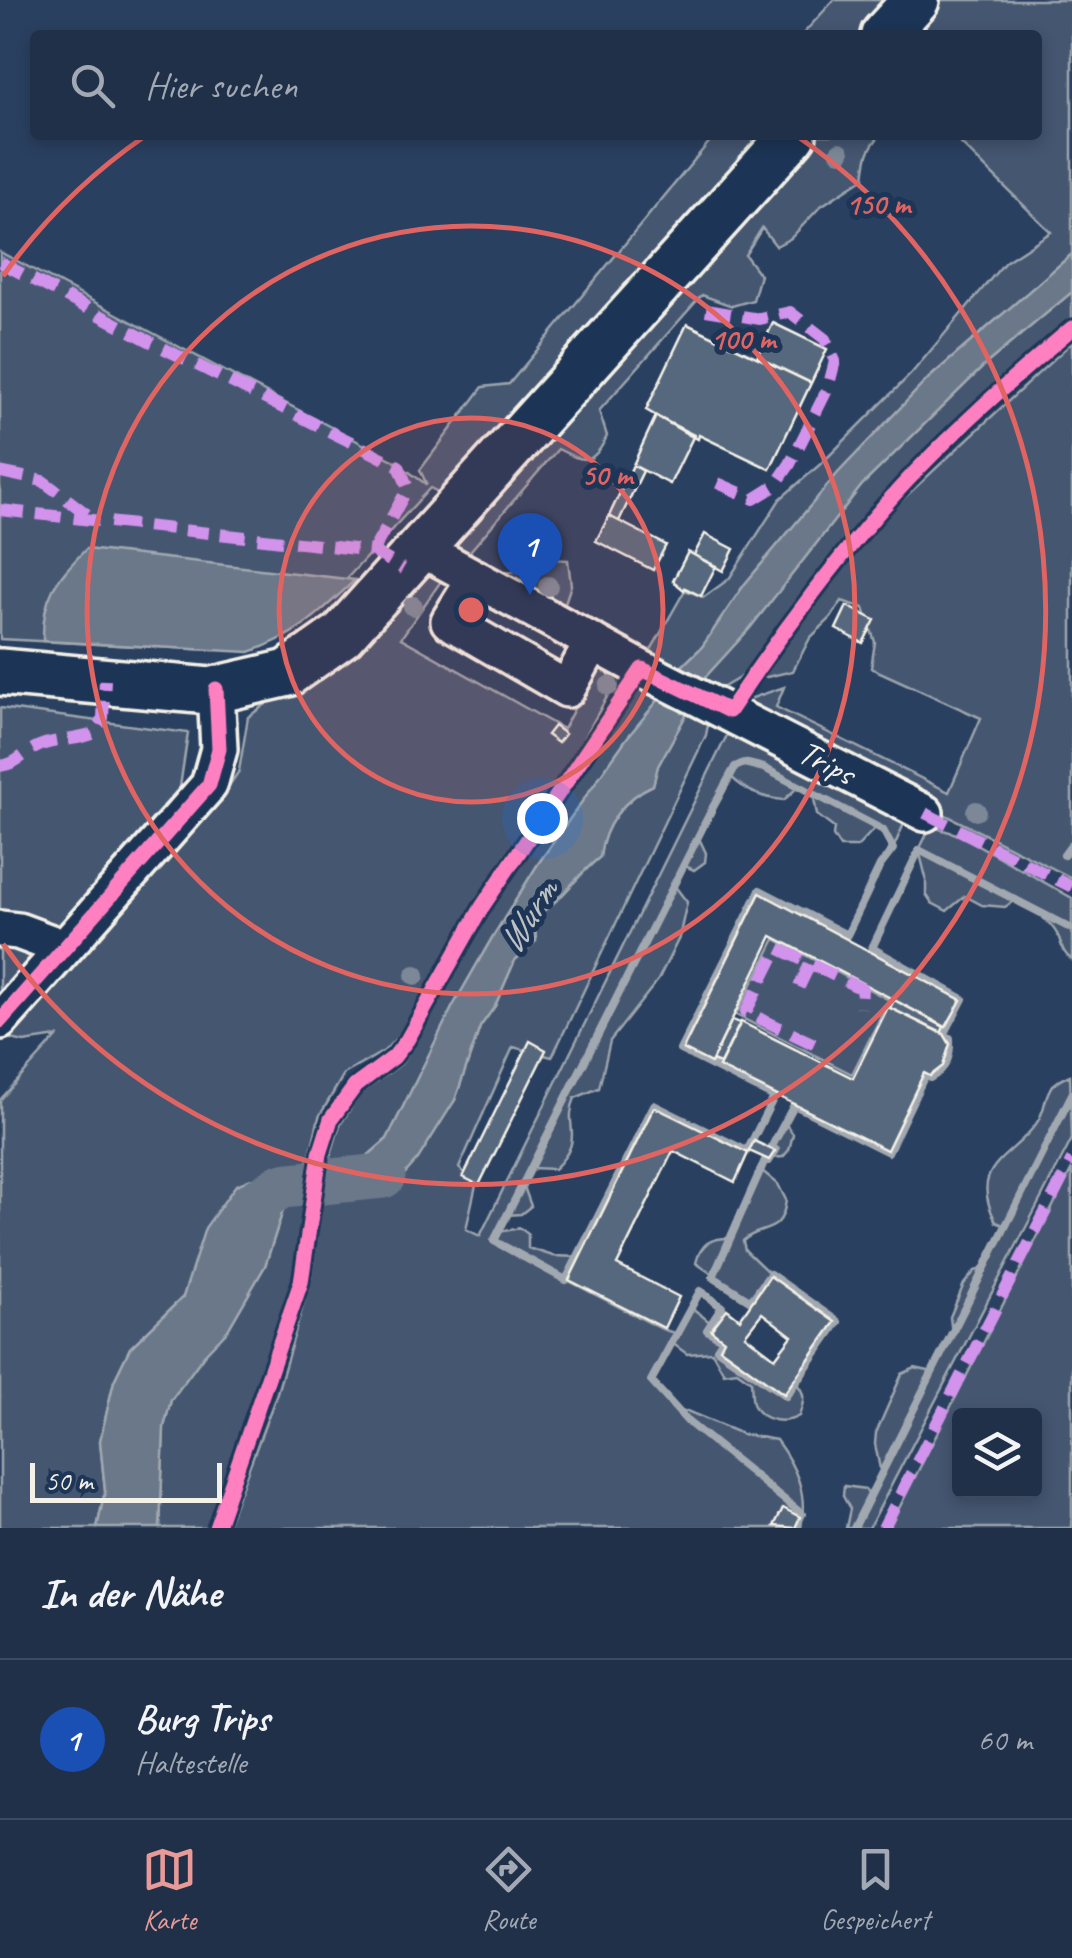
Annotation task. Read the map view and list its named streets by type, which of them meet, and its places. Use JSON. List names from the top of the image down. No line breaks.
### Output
{"streets":{"street":["Trips"]},"water":["Wurm"],"scale_bar":"50 m","page":{"search":"Hier suchen","pins":"1","scale":"50 m","heading":"In der Nähe","list":[{"mark":"1","name":"Burg Trips","note":"Haltestelle","value":"60 m"}],"nav":["Karte","Route","Gespeichert"]},"rings":["150 m","100 m","50 m"]}
